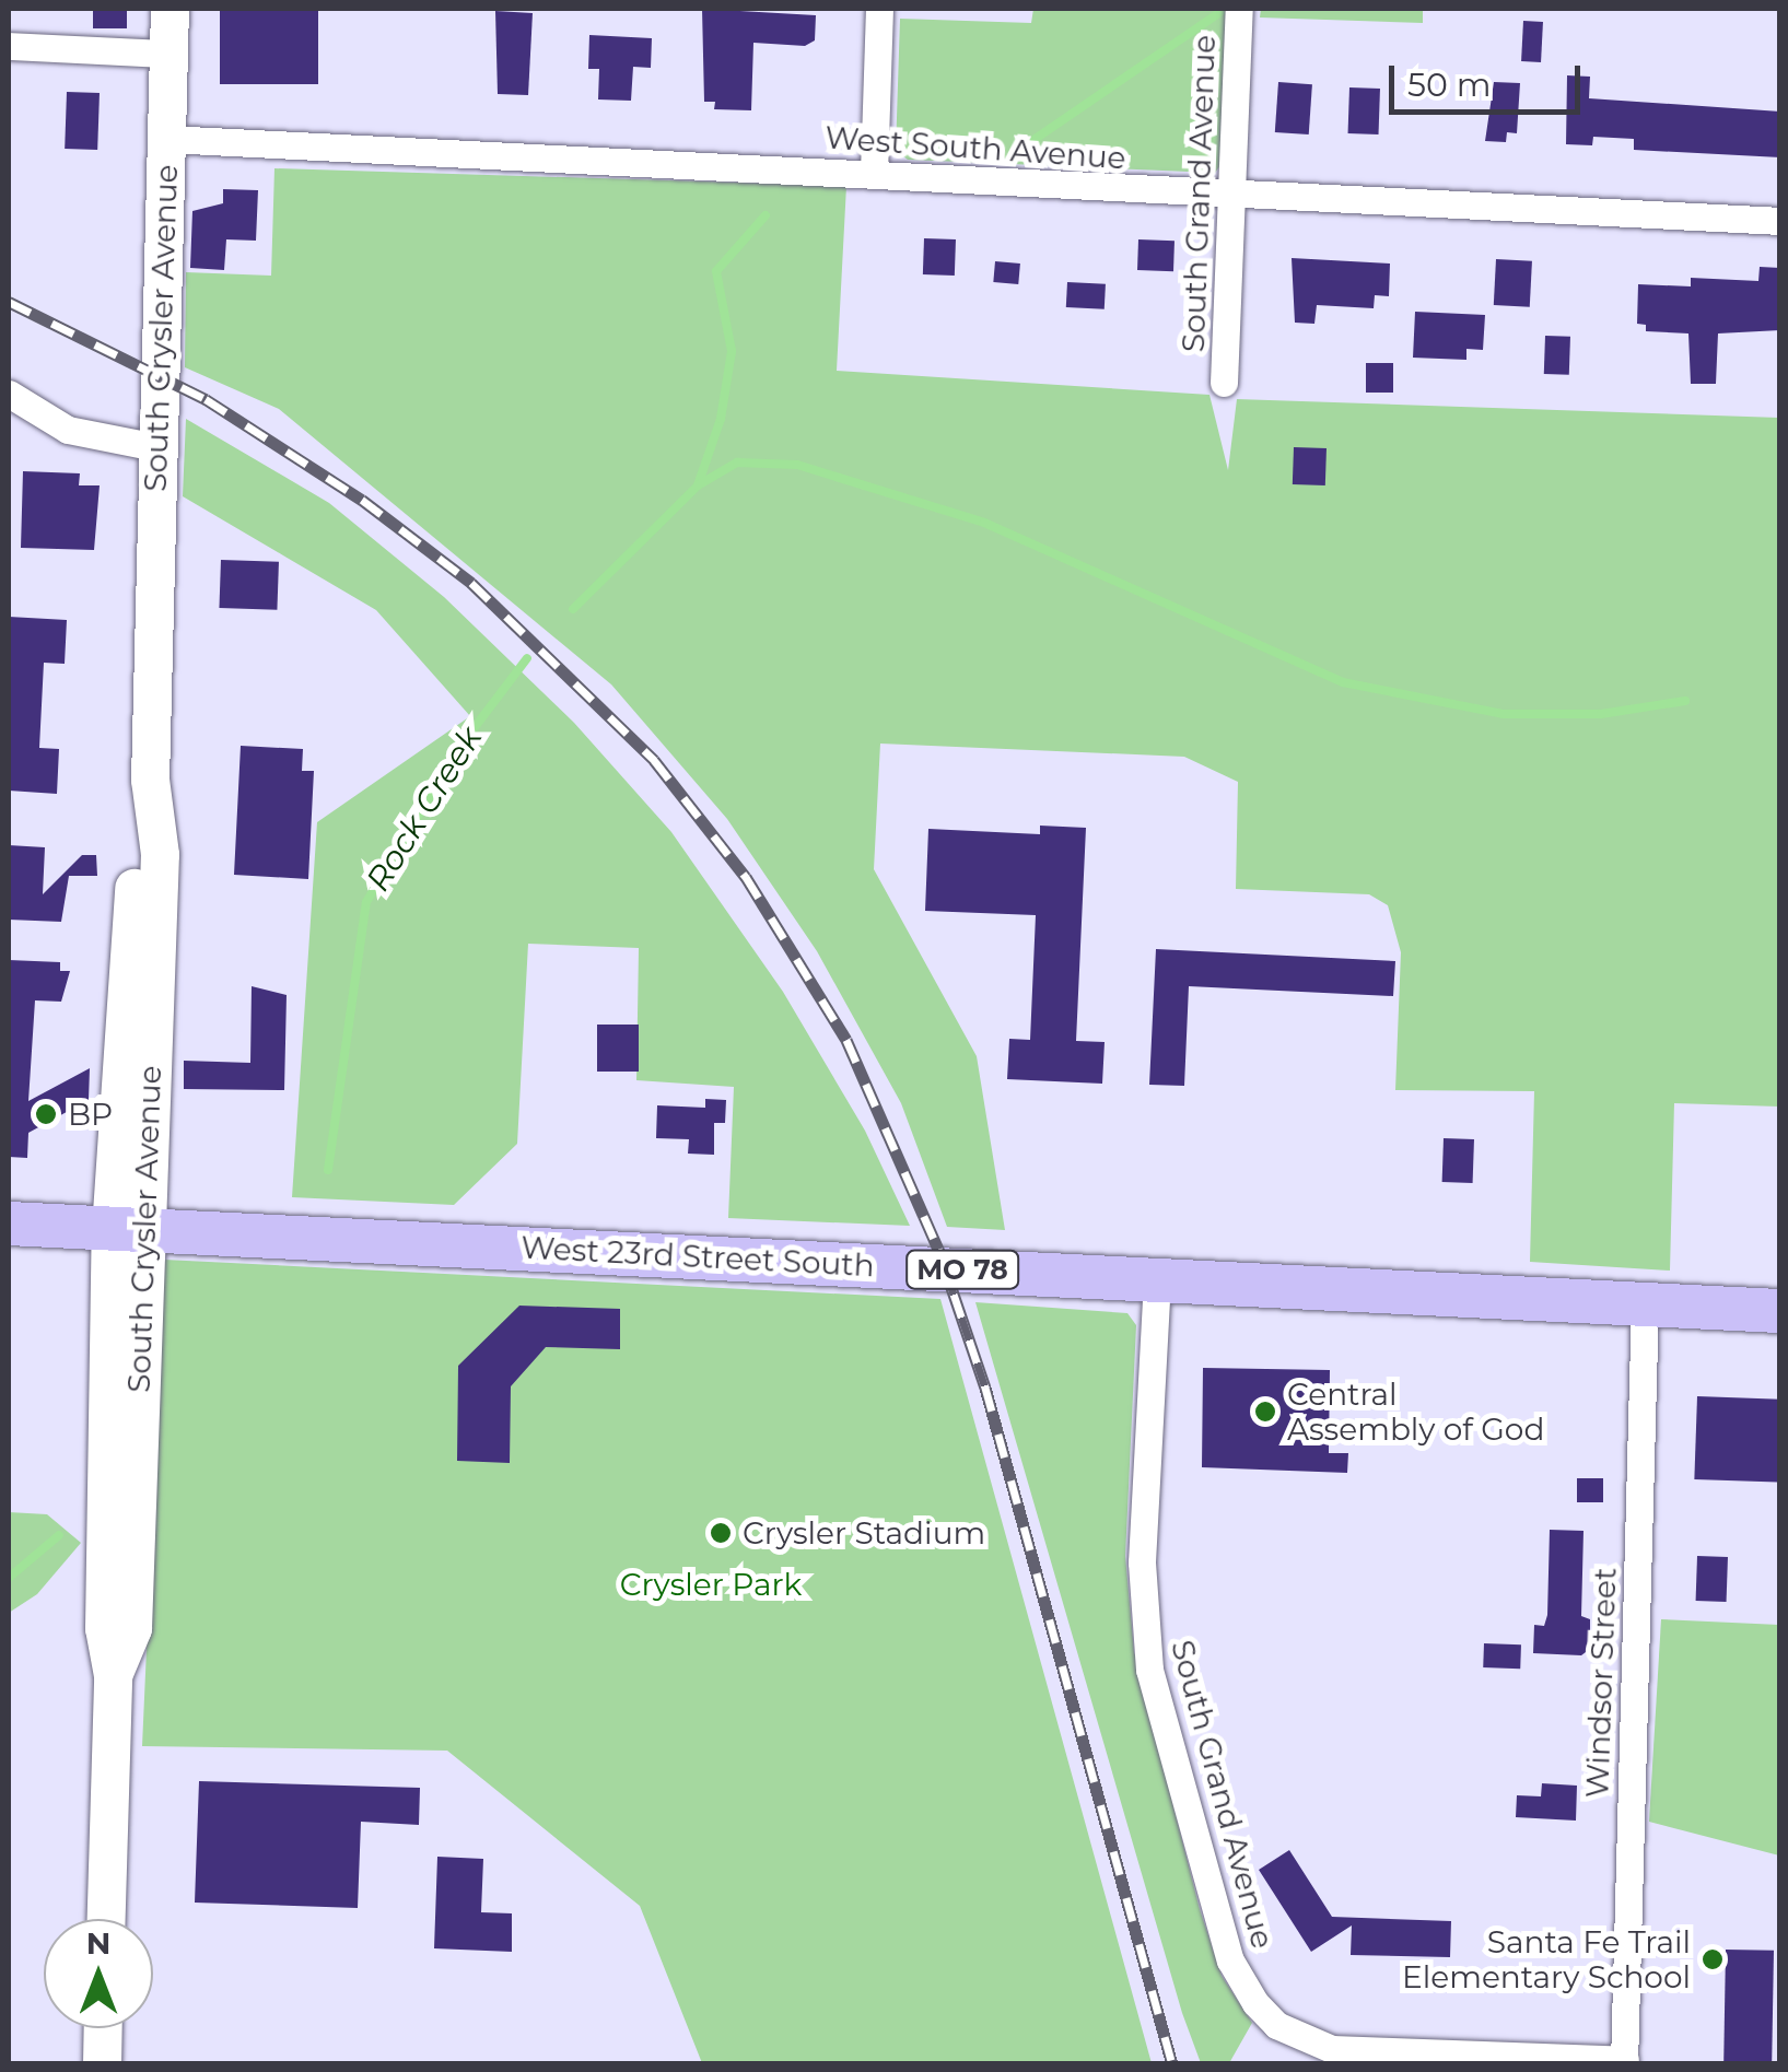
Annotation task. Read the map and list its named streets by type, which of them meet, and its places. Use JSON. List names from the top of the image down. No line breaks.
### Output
{"streets":{"main road":["South Crysler Avenue","West 23rd Street South","MO 78"],"street":["West South Avenue","South Grand Avenue","Windsor Street"]},"crossings":[["West South Avenue","South Grand Avenue"],["West South Avenue","South Crysler Avenue"],["South Grand Avenue","West 23rd Street South"],["South Grand Avenue","Windsor Street"],["South Crysler Avenue","West 23rd Street South"],["West 23rd Street South","Windsor Street"]],"water":["Rock Creek"],"parks":["Crysler Park"],"places":["BP","Central Assembly of God","Crysler Stadium","Santa Fe Trail Elementary School"],"scale_bar":"50 m","north":"top"}
